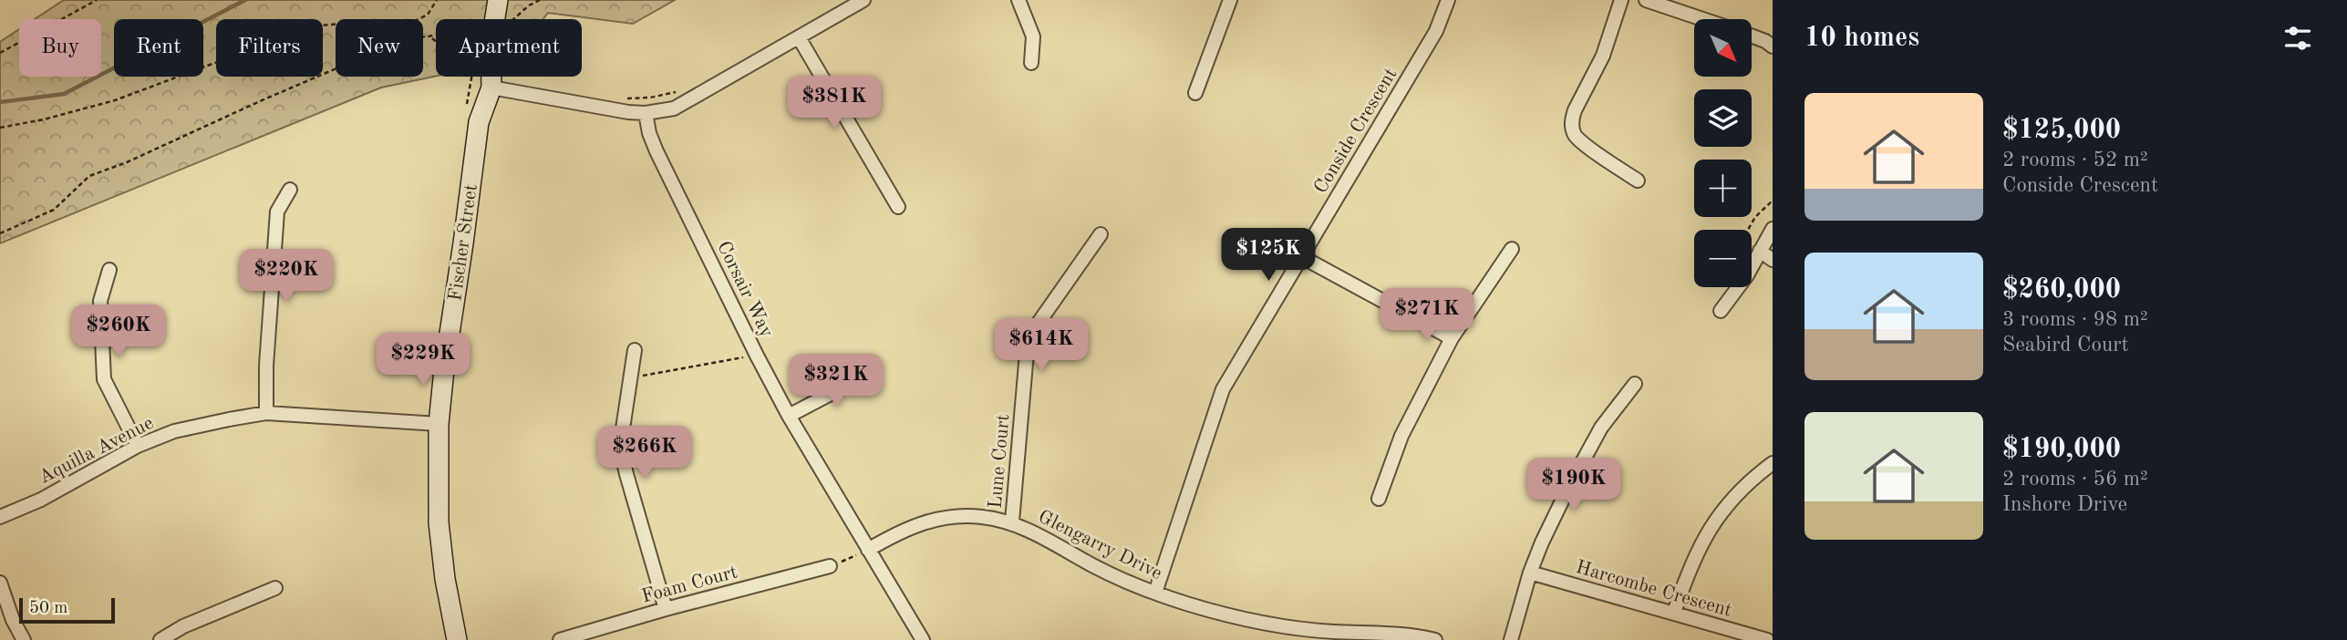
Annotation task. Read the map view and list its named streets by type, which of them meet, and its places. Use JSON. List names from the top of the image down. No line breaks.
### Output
{"streets":{"street":["Conside Crescent","Fischer Street","Corsair Way","Aquilla Avenue","Lune Court","Glengarry Drive","Foam Court","Harcombe Crescent"]},"crossings":[["Conside Crescent","Glengarry Drive"],["Fischer Street","Aquilla Avenue"],["Corsair Way","Glengarry Drive"],["Lune Court","Glengarry Drive"]],"scale_bar":"50 m","north":"bottom right","page":{"heading":"10 homes","map_buttons":["+","−"],"chip":["Buy","Rent","Filters","New","Apartment"],"price":["$381K","$125K","$220K","$271K","$260K","$614K","$229K","$321K","$266K","$190K"],"list":[{"name":"$125,000","note":"2 rooms · 52 m² · Conside Crescent"},{"name":"$260,000","note":"3 rooms · 98 m² · Seabird Court"},{"name":"$190,000","note":"2 rooms · 56 m² · Inshore Drive"}],"scale":"50 m"}}
